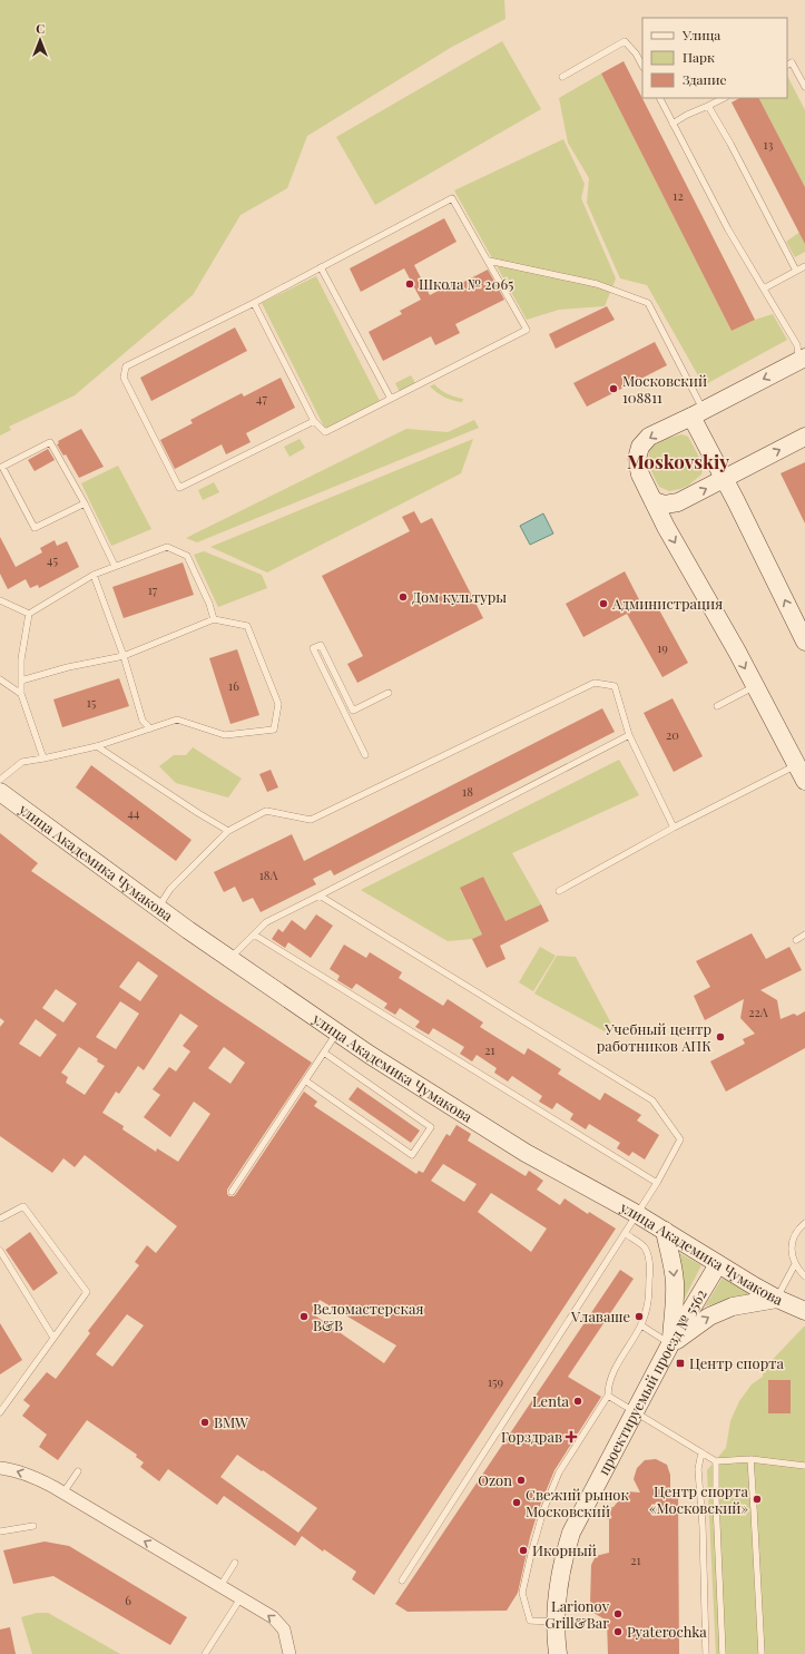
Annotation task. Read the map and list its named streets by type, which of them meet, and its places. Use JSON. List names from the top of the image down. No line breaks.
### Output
{"streets":{"street":["улица Академика Чумакова","проектируемый проезд № 5562"]},"crossings":[["улица Академика Чумакова","проектируемый проезд № 5562"]],"districts":["Moskovskiy"],"places":{"other":["Школа № 2065","Московский 108811","Дом культуры","Администрация","Учебный центр работников АПК","Веломастерская B&B","Vлаваше","Lenta","BMW","Ozon","Центр спорта «Московский»","Свежий рынок Московский","Икорный","Larionov Grill&Bar","Pyaterochka"],"transit":["Центр спорта"],"health":["Горздрав"]},"house_numbers":["13","12","47","45","17","19","16","15","20","18","44","18А","22А","21","159","21","6"],"legend":["Улица","Парк","Здание"],"north":"top"}
